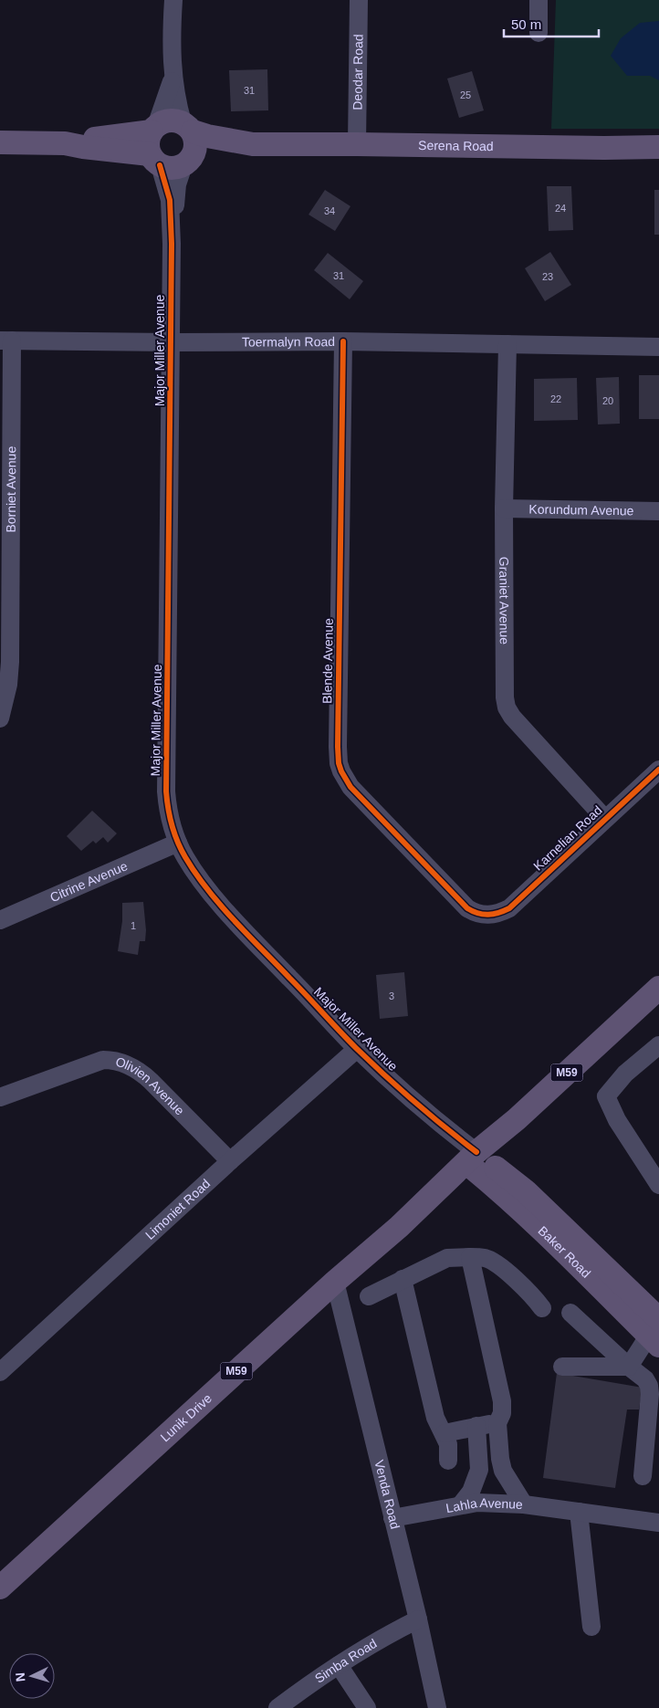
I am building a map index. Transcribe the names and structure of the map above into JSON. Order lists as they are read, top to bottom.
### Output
{
  "streets": {
    "main road": [
      "Serena Road",
      "M59",
      "Baker Road",
      "Lunik Drive"
    ],
    "street": [
      "Deodar Road",
      "Toermalyn Road",
      "Major Miller Avenue",
      "Borniet Avenue",
      "Korundum Avenue",
      "Graniet Avenue",
      "Blende Avenue",
      "Karnelian Road",
      "Citrine Avenue",
      "Olivien Avenue",
      "Limoniet Road",
      "Venda Road",
      "Lahla Avenue",
      "Simba Road"
    ]
  },
  "crossings": [
    ["Deodar Road", "Serena Road"],
    ["Serena Road", "Major Miller Avenue"],
    ["Toermalyn Road", "Major Miller Avenue"],
    ["Toermalyn Road", "Borniet Avenue"],
    ["Toermalyn Road", "Graniet Avenue"],
    ["Toermalyn Road", "Blende Avenue"],
    ["Major Miller Avenue", "Citrine Avenue"],
    ["Major Miller Avenue", "M59"],
    ["Major Miller Avenue", "Limoniet Road"],
    ["Major Miller Avenue", "Baker Road"],
    ["Major Miller Avenue", "Lunik Drive"],
    ["Korundum Avenue", "Graniet Avenue"],
    ["Graniet Avenue", "Karnelian Road"],
    ["Blende Avenue", "Karnelian Road"],
    ["M59", "Baker Road"],
    ["M59", "Lunik Drive"],
    ["Olivien Avenue", "Limoniet Road"],
    ["Baker Road", "Lunik Drive"],
    ["Lunik Drive", "Venda Road"],
    ["Venda Road", "Lahla Avenue"],
    ["Venda Road", "Simba Road"]
  ],
  "house_numbers": [
    "31",
    "25",
    "24",
    "34",
    "31",
    "23",
    "22",
    "20",
    "1",
    "3"
  ],
  "scale_bar": "50 m",
  "north": "left"
}
